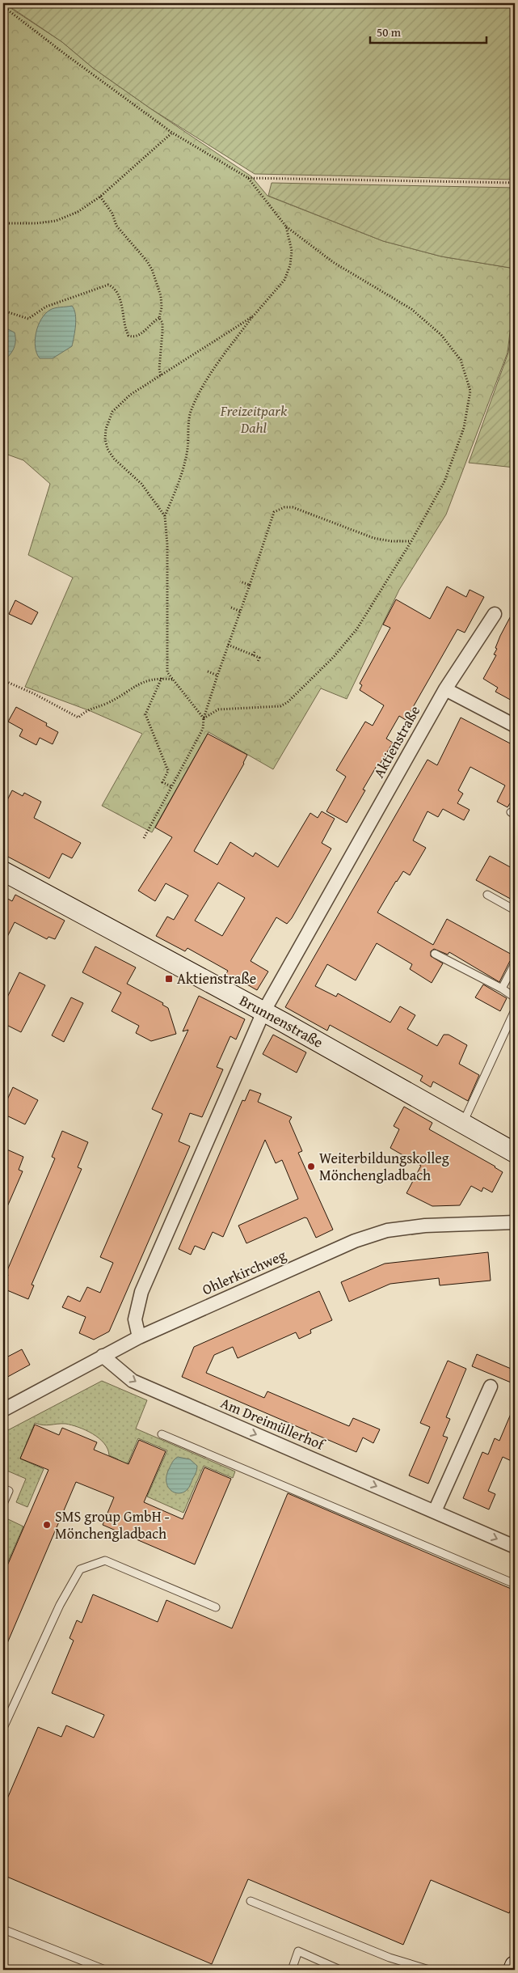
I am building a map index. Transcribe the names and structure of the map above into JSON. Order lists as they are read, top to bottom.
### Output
{
  "streets": {
    "street": [
      "Aktienstraße",
      "Brunnenstraße",
      "Ohlerkirchweg",
      "Am Dreimüllerhof"
    ]
  },
  "crossings": [
    ["Aktienstraße", "Brunnenstraße"],
    ["Aktienstraße", "Ohlerkirchweg"],
    ["Ohlerkirchweg", "Am Dreimüllerhof"]
  ],
  "one_way": ["Am Dreimüllerhof"],
  "parks": ["Freizeitpark Dahl"],
  "places": {
    "transit": ["Aktienstraße"],
    "other": ["Weiterbildungskolleg Mönchengladbach", "SMS group GmbH - Mönchengladbach"]
  },
  "scale_bar": "50 m"
}
